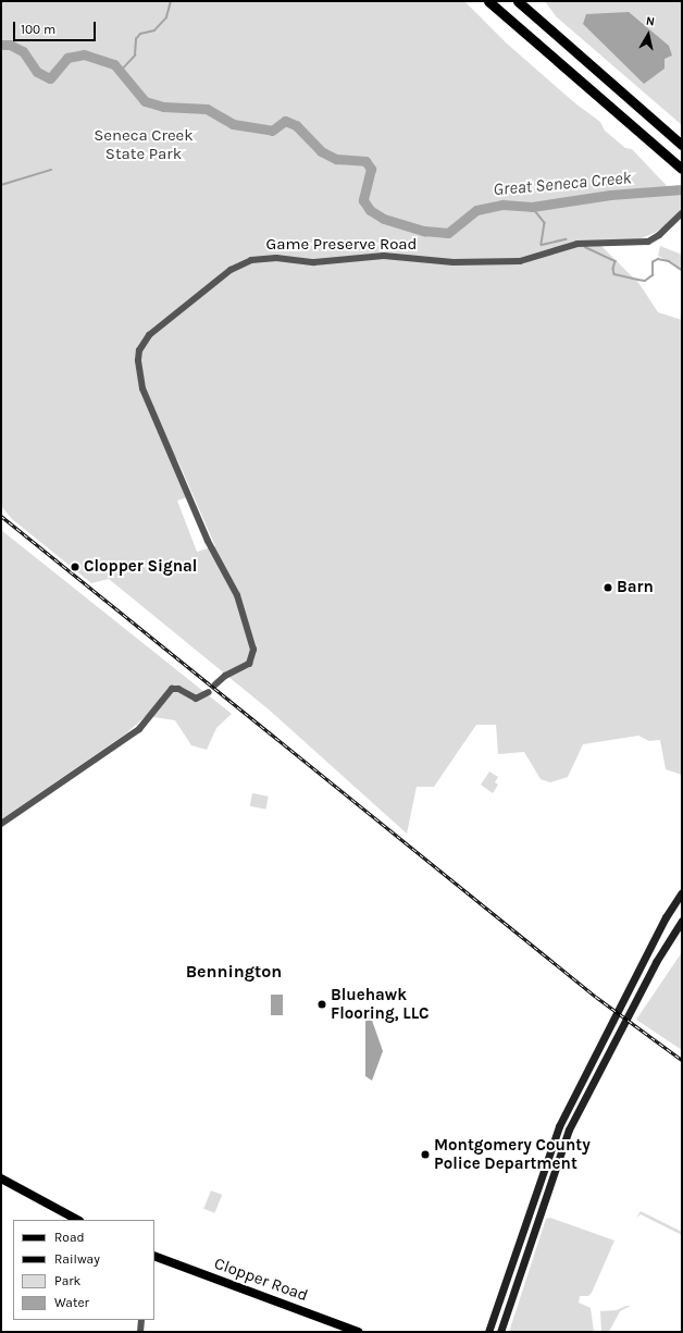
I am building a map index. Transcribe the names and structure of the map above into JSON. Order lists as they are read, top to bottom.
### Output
{
  "streets": {
    "main road": ["Clopper Road"],
    "street": ["Game Preserve Road"]
  },
  "districts": ["Bennington"],
  "water": ["Great Seneca Creek"],
  "parks": ["Seneca Creek State Park"],
  "places": [
    "Clopper Signal",
    "Barn",
    "Bluehawk Flooring, LLC",
    "Montgomery County Police Department"
  ],
  "legend": [
    "Road",
    "Railway",
    "Park",
    "Water"
  ],
  "scale_bar": "100 m",
  "north": "top"
}
